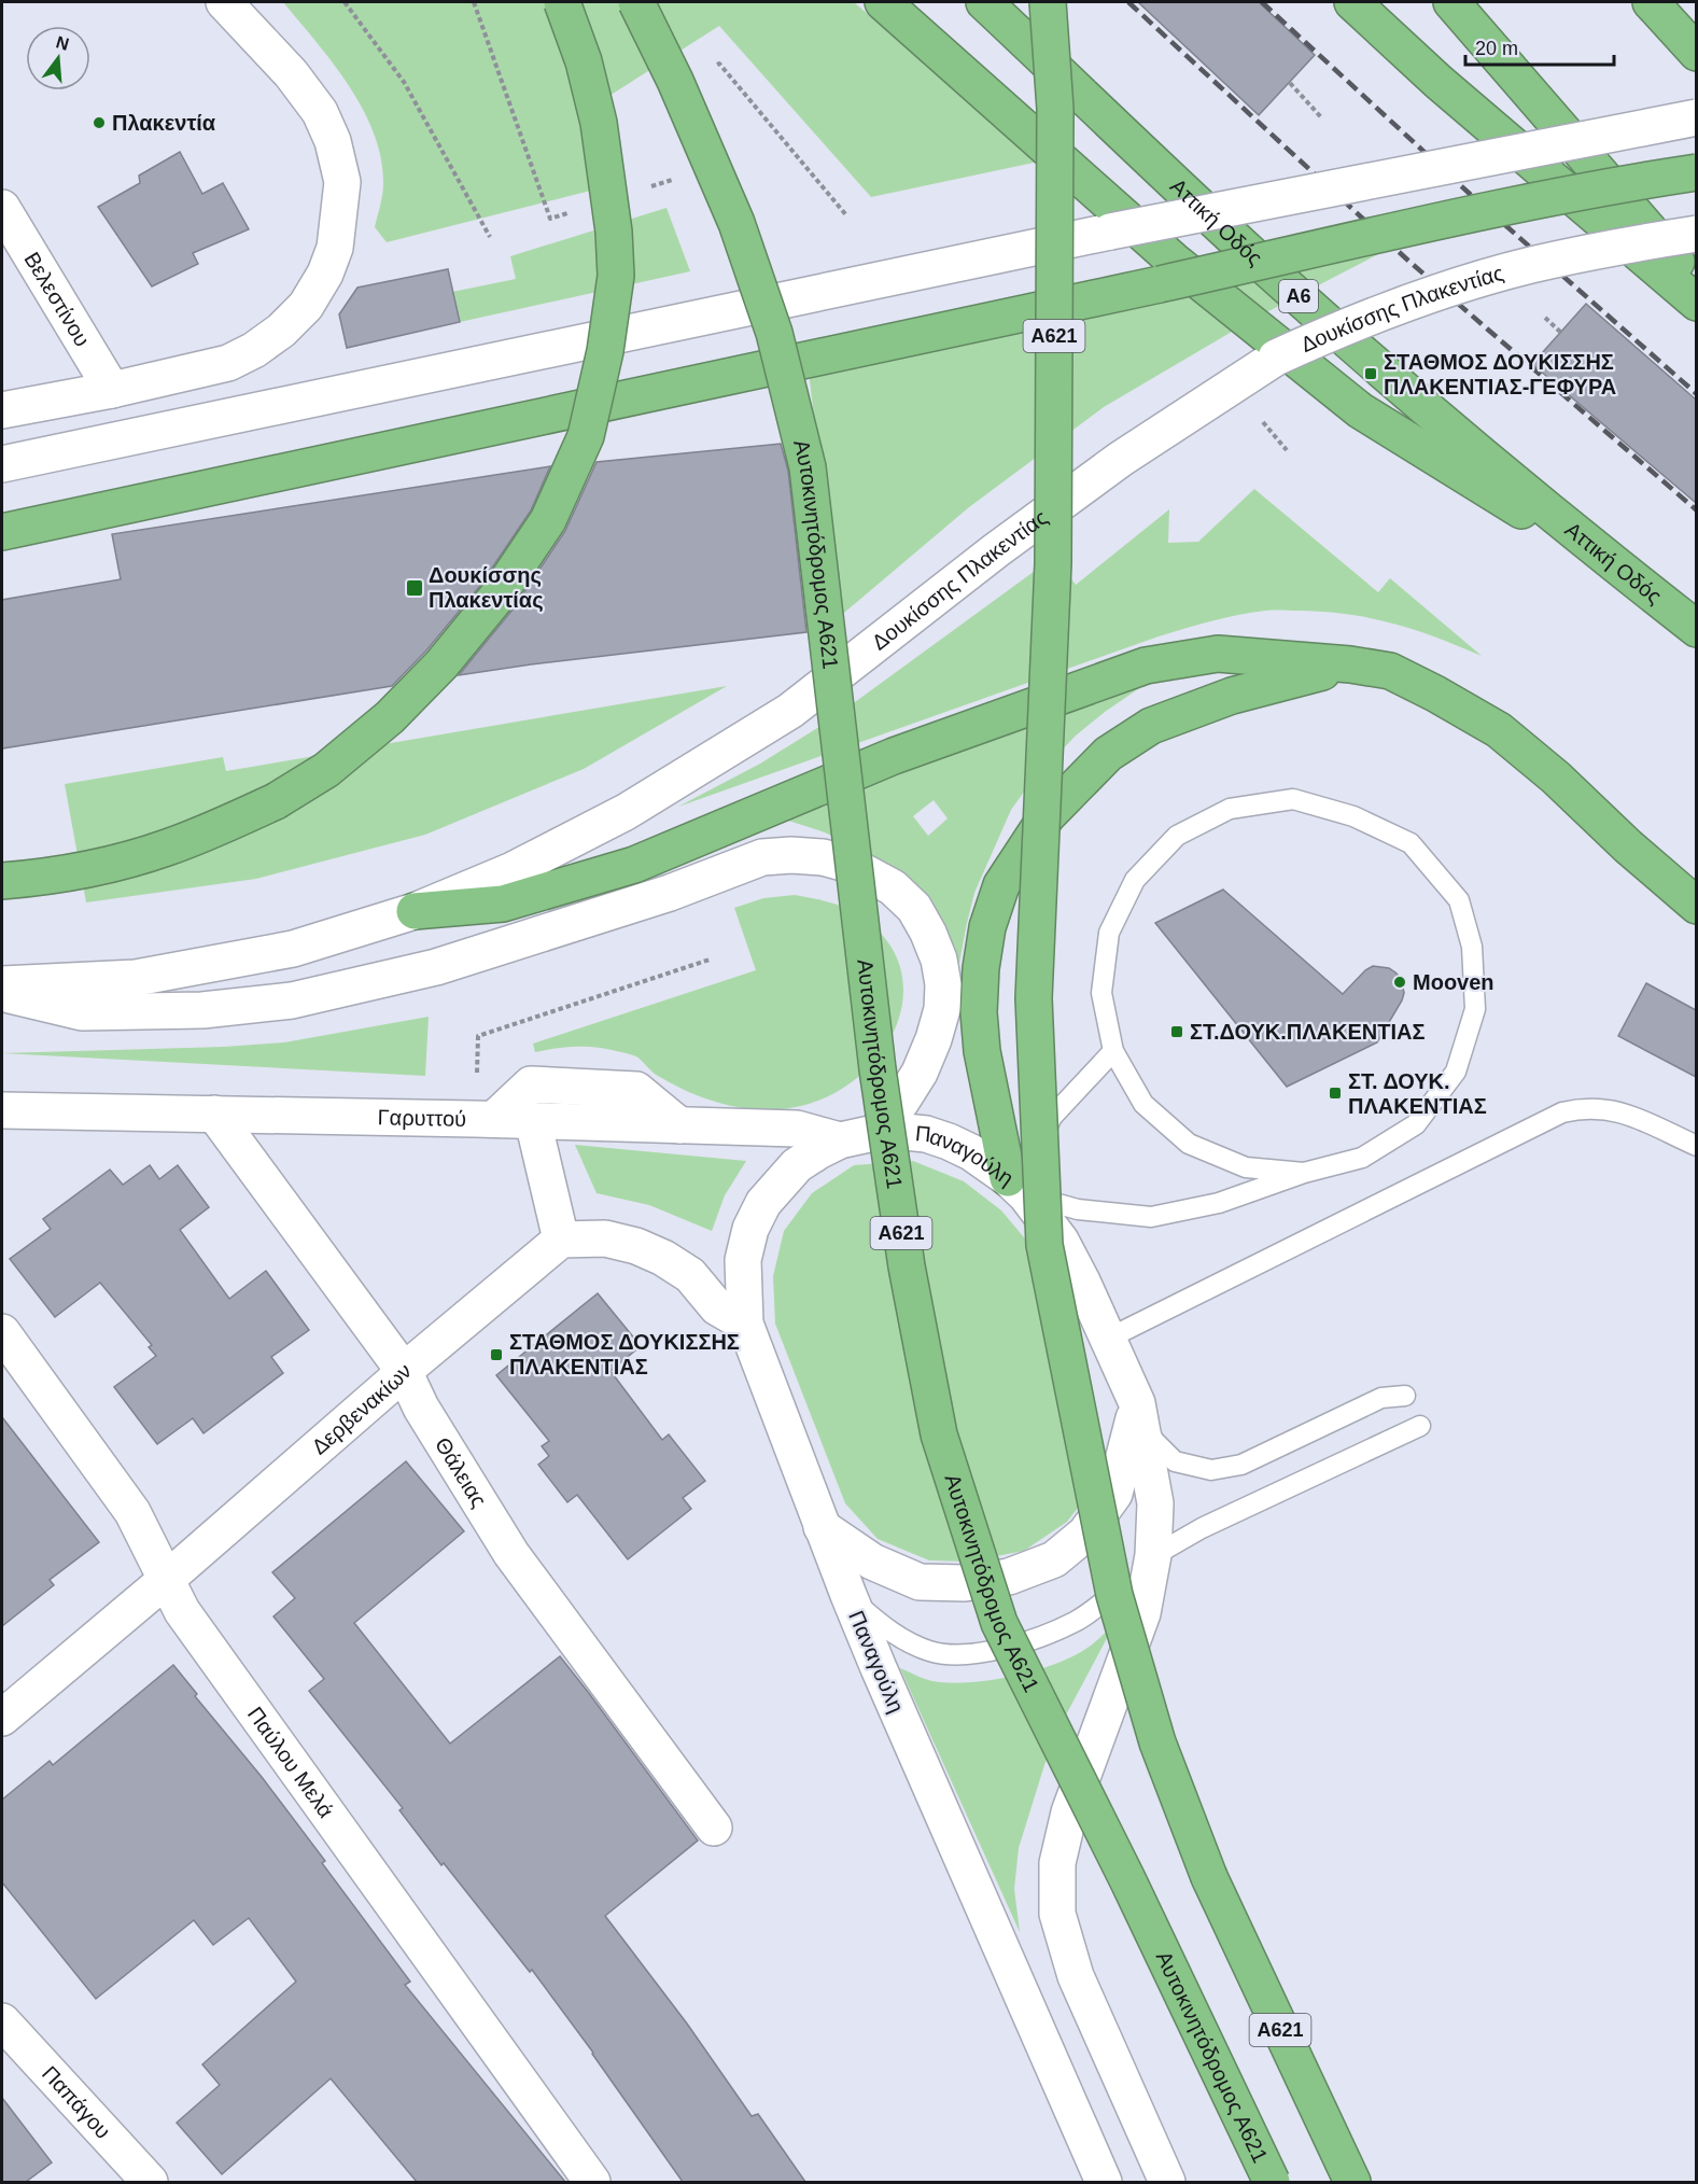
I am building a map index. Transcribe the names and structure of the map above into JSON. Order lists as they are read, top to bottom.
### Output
{
  "streets": {
    "highway": [
      "Αττική Οδός",
      "Α6",
      "Α621",
      "Αυτοκινητόδρομος Α621"
    ],
    "main road": [
      "Βελεστίνου",
      "Δουκίσσης Πλακεντίας",
      "Γαρυττού",
      "Παναγούλη",
      "Δερβενακίων",
      "Θάλειας",
      "Παύλου Μελά",
      "Παπάγου"
    ]
  },
  "crossings": [
    ["Γαρυττού", "Παναγούλη"],
    ["Γαρυττού", "Θάλειας"],
    ["Δερβενακίων", "Θάλειας"],
    ["Δερβενακίων", "Παύλου Μελά"]
  ],
  "places": {
    "other": ["Πλακεντία", "Mooven"],
    "transit": [
      "ΣΤΑΘΜΟΣ ΔΟΥΚΙΣΣΗΣ ΠΛΑΚΕΝΤΙΑΣ-ΓΕΦΥΡΑ",
      "Δουκίσσης Πλακεντίας",
      "ΣΤ.ΔΟΥΚ.ΠΛΑΚΕΝΤΙΑΣ",
      "ΣΤ. ΔΟΥΚ. ΠΛΑΚΕΝΤΙΑΣ",
      "ΣΤΑΘΜΟΣ ΔΟΥΚΙΣΣΗΣ ΠΛΑΚΕΝΤΙΑΣ"
    ]
  },
  "scale_bar": "20 m",
  "north": "top"
}
